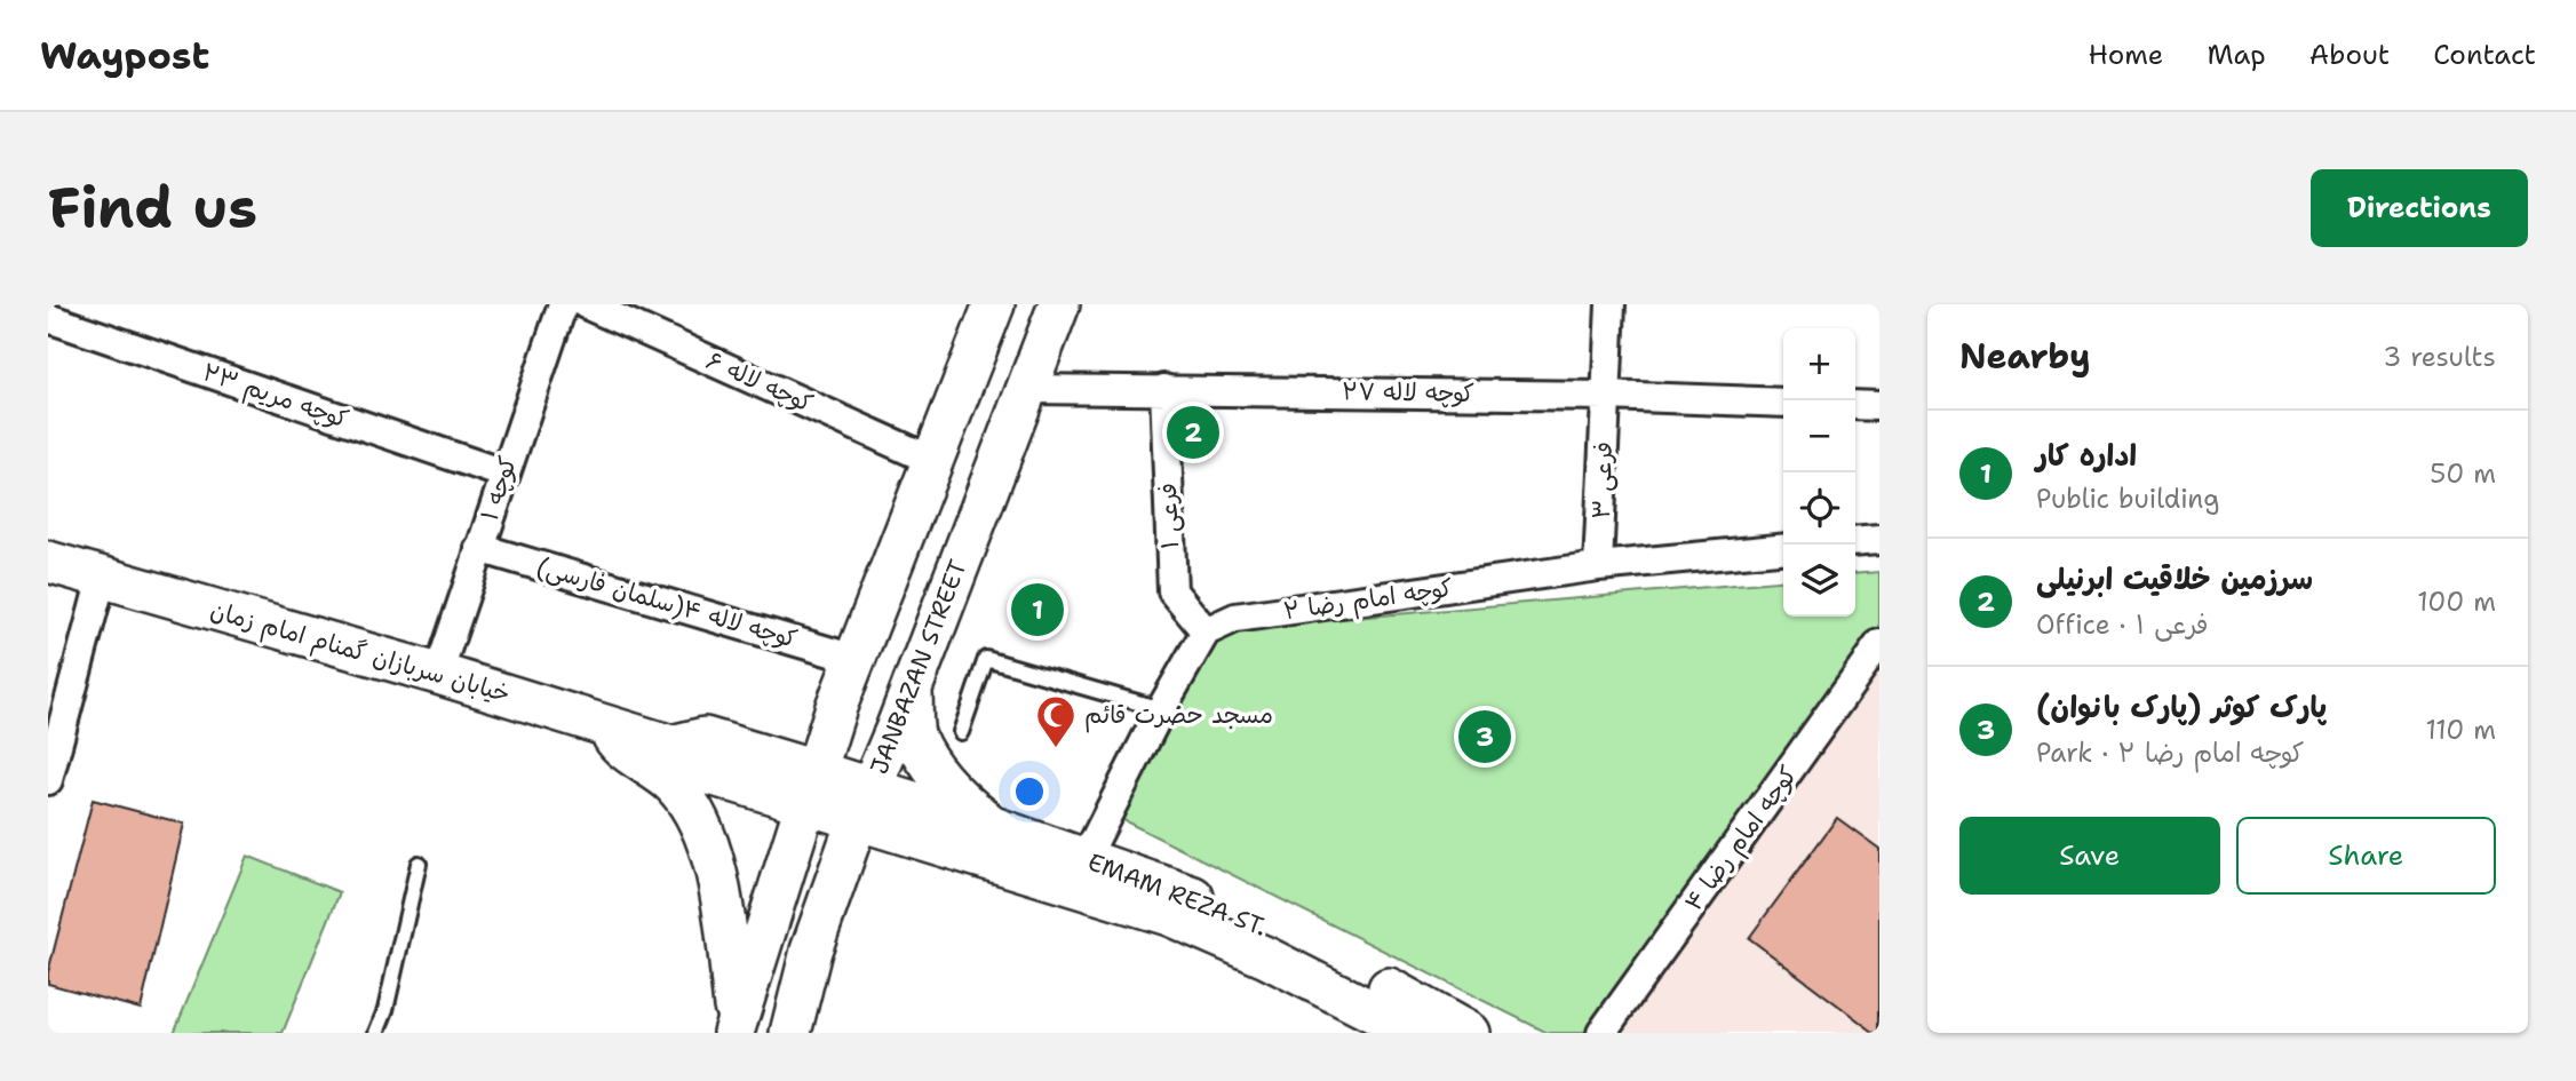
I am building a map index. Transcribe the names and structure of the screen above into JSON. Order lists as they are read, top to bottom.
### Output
{
  "streets": {
    "street": [
      "کوچه لاله ۶",
      "کوچه لاله ۲۷",
      "کوچه مریم ۲۳",
      "فرعی ۳",
      "کوچه ۱",
      "فرعی ۱",
      "کوچه امام رضا ۲",
      "کوچه لاله ۴(سلمان فارسی)",
      "خیابان سربازان گمنام امام زمان",
      "JANBAZAN STREET",
      "کوچه امام رضا ۴",
      "EMAM REZA ST."
    ]
  },
  "crossings": [
    ["کوچه لاله ۲۷", "فرعی ۳"],
    ["کوچه لاله ۲۷", "فرعی ۱"],
    ["کوچه لاله ۲۷", "JANBAZAN STREET"],
    ["کوچه مریم ۲۳", "کوچه ۱"],
    ["فرعی ۳", "کوچه امام رضا ۲"],
    ["کوچه ۱", "کوچه لاله ۴(سلمان فارسی)"],
    ["کوچه ۱", "خیابان سربازان گمنام امام زمان"],
    ["فرعی ۱", "کوچه امام رضا ۲"],
    ["خیابان سربازان گمنام امام زمان", "JANBAZAN STREET"],
    ["خیابان سربازان گمنام امام زمان", "EMAM REZA ST."],
    ["JANBAZAN STREET", "EMAM REZA ST."]
  ],
  "places": {
    "mosque": ["مسجد حضرت قائم"]
  },
  "page": {
    "header": "Waypost",
    "nav": [
      "Home",
      "Map",
      "About",
      "Contact"
    ],
    "buttons": [
      "Directions",
      ["Save", "Share"]
    ],
    "title": "Find us",
    "heading": ["Nearby", "3 results"],
    "map_buttons": ["+", "−"],
    "pins": ["2", "1", "3"],
    "list": [
      {
        "mark": "1",
        "name": "اداره کار",
        "note": "Public building",
        "value": "50 m"
      },
      {
        "mark": "2",
        "name": "سرزمین خلاقیت ابرنیلی",
        "note": "Office · فرعی ۱",
        "value": "100 m"
      },
      {
        "mark": "3",
        "name": "پارک کوثر (پارک بانوان)",
        "note": "Park · کوچه امام رضا ۲",
        "value": "110 m"
      }
    ]
  }
}
